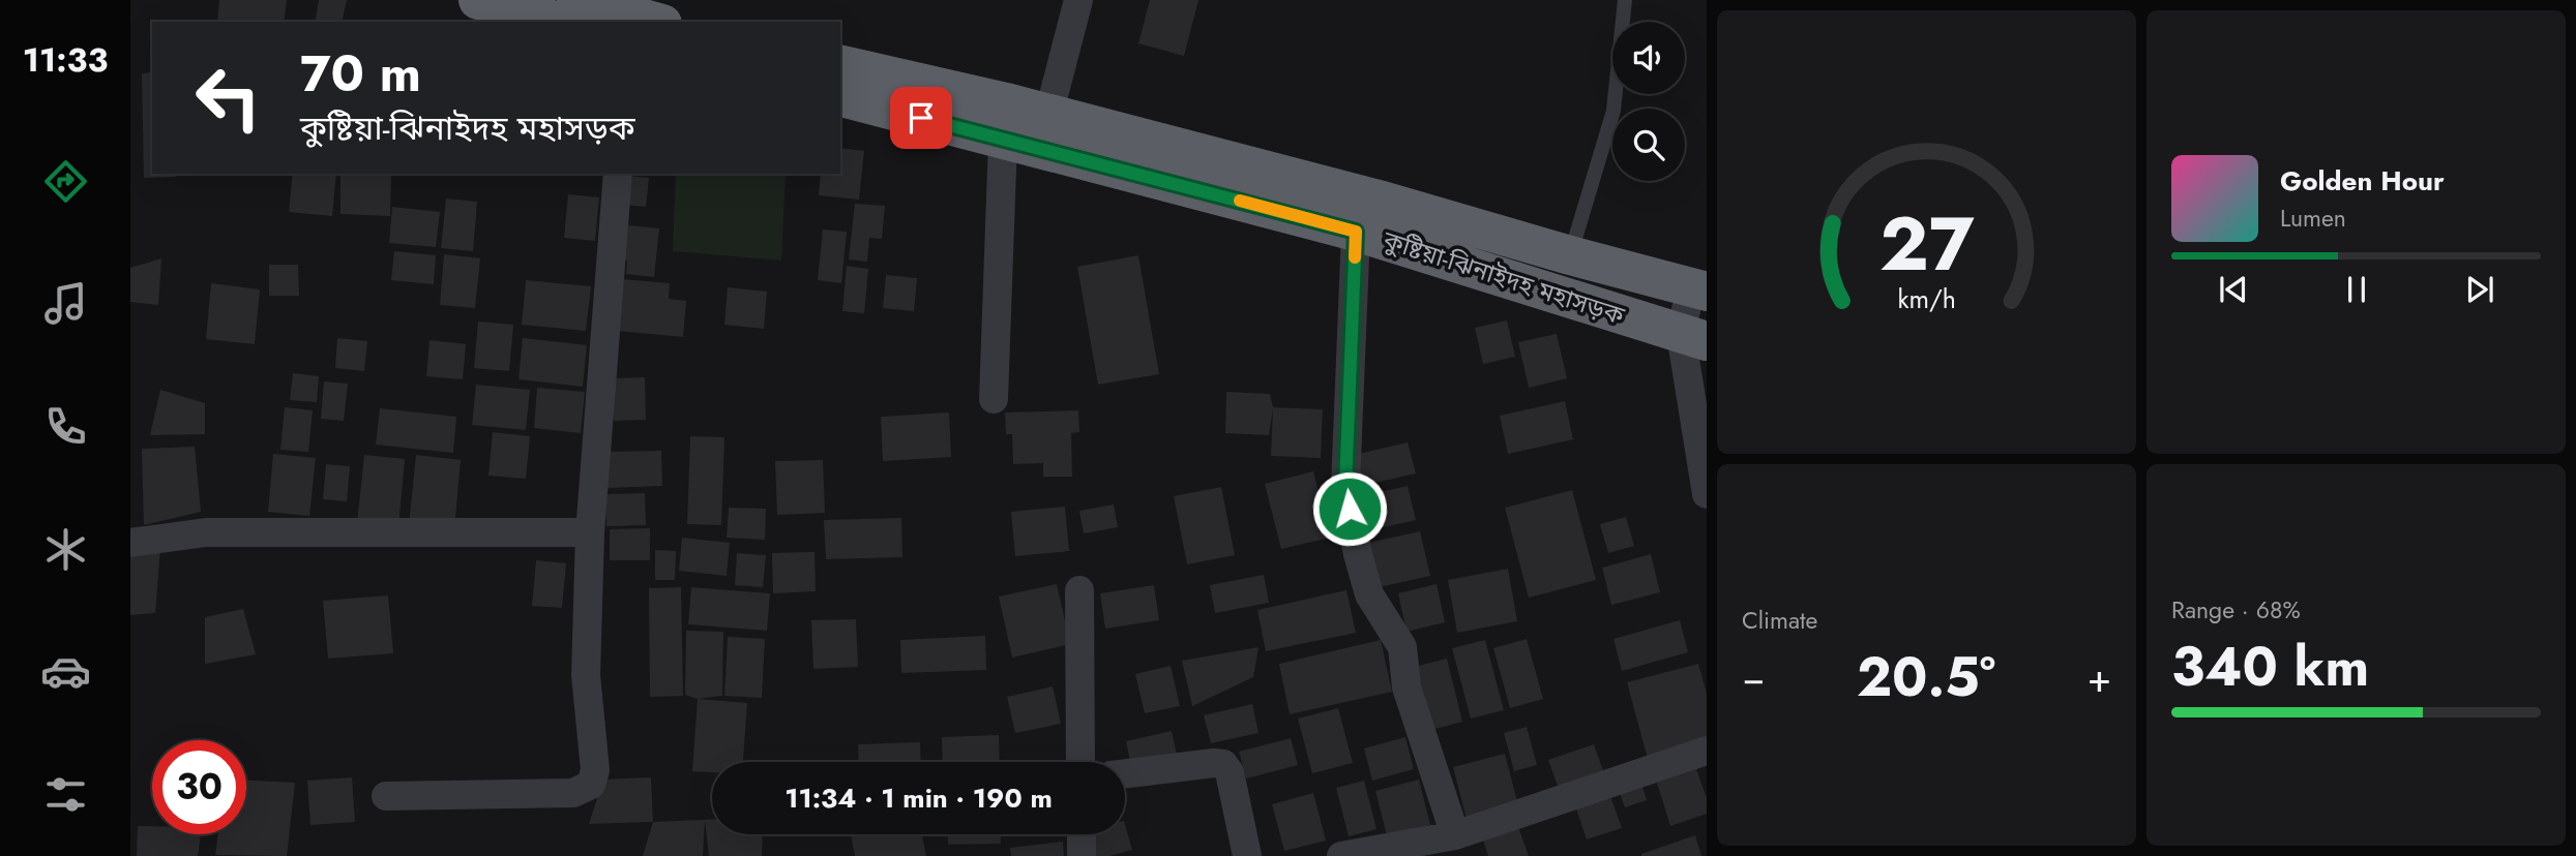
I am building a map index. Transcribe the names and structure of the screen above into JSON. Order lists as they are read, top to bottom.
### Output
{
  "streets": {
    "highway": ["কুষ্টিয়া-ঝিনাইদহ মহাসড়ক"]
  },
  "page": {
    "tabs": "11:33",
    "turn": ["70 m", "কুষ্টিয়া-ঝিনাইদহ মহাসড়ক"],
    "song": ["Golden Hour", "Lumen"],
    "tile": [
      "Climate",
      ["Range · 68%", "340 km"]
    ],
    "heat": ["−", "20.5°", "+"],
    "limit": "30",
    "trip": "11:34 · 1 min · 190 m",
    "gauge": ["27", "km/h"]
  }
}
